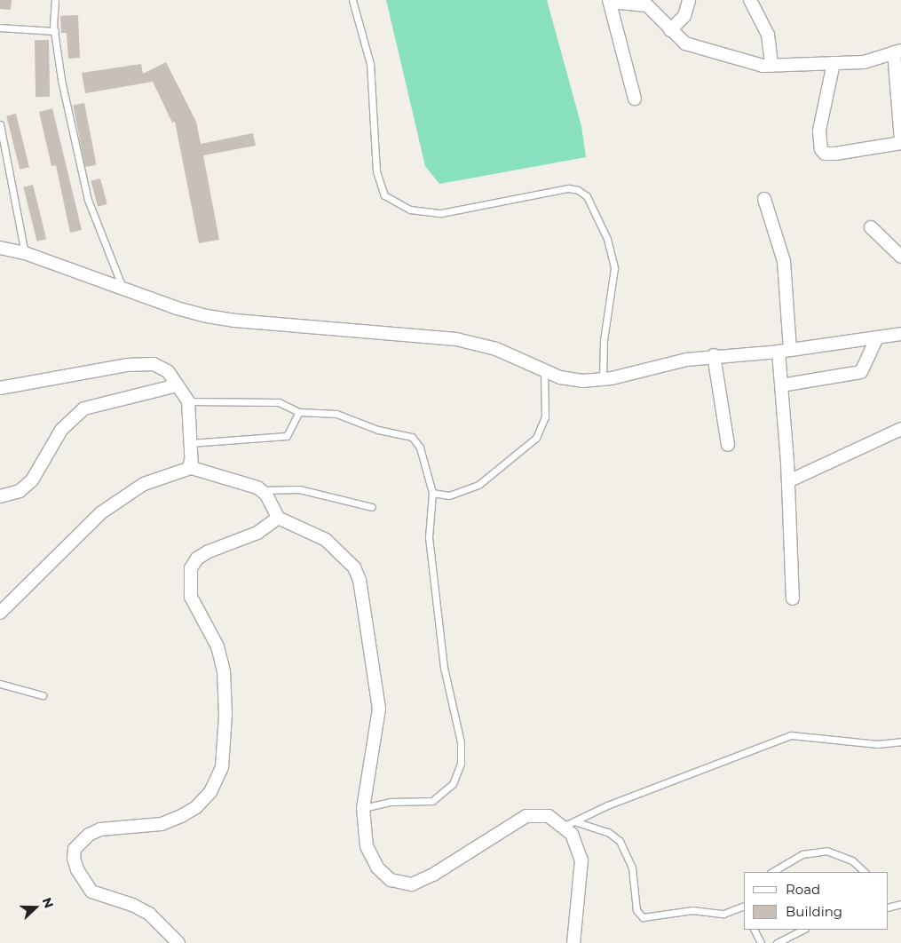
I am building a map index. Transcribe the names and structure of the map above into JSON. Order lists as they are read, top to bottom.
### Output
{
  "legend": ["Road", "Building"],
  "north": "right"
}
